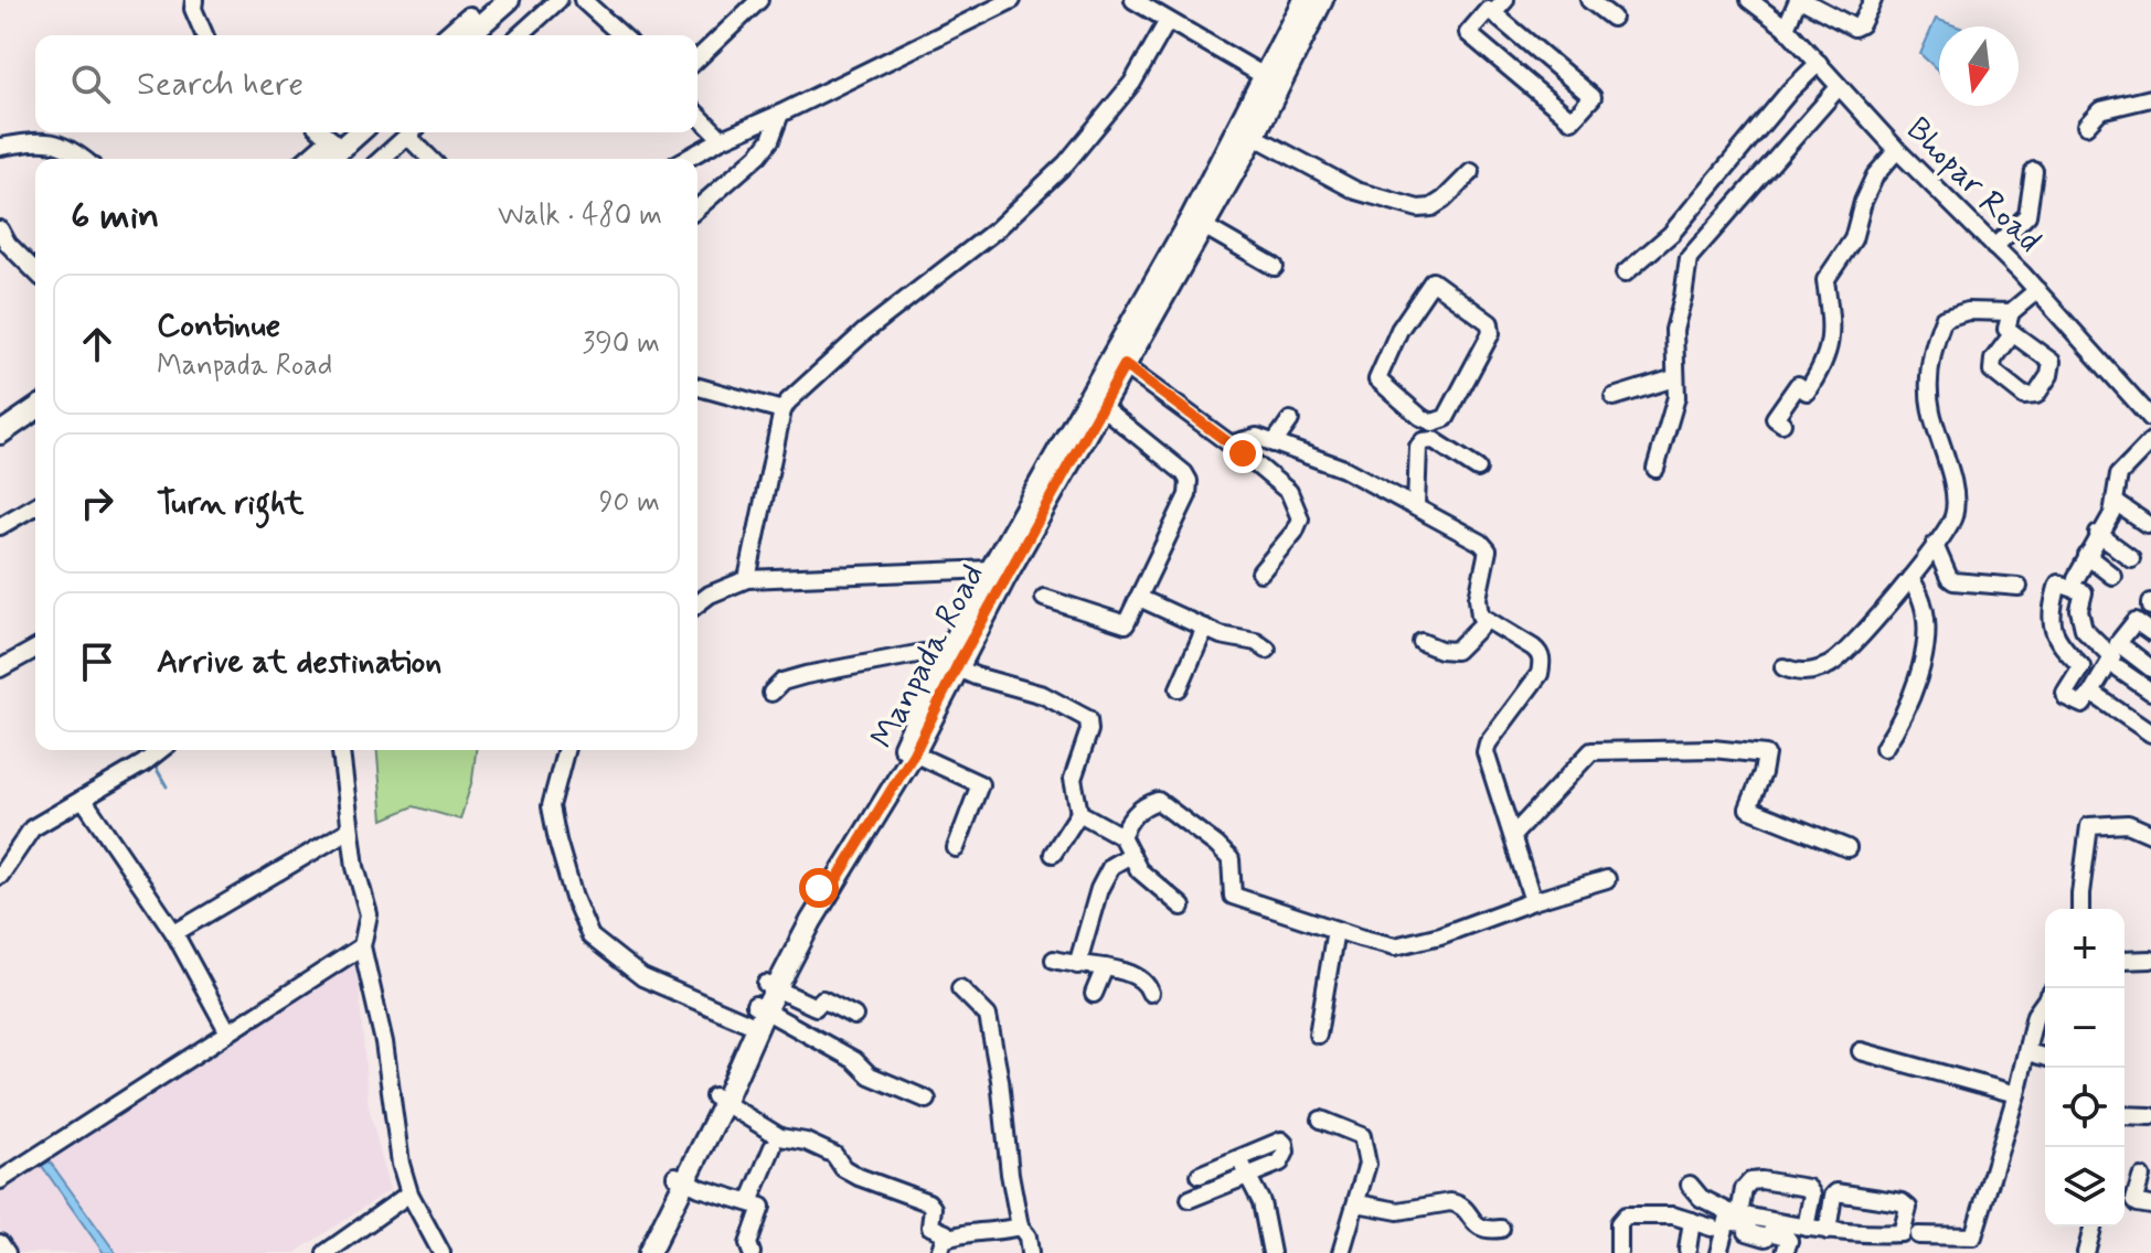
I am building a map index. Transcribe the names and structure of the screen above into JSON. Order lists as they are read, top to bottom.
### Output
{
  "streets": {
    "main road": ["Manpada Road"],
    "street": ["Bhopar Road"]
  },
  "north": "bottom",
  "page": {
    "search": "Search here",
    "heading": ["6 min", "Walk · 480 m"],
    "list": [
      ["Continue", "Manpada Road", "390 m"],
      ["Turn right", "90 m"],
      "Arrive at destination"
    ],
    "map_buttons": ["+", "−"]
  }
}
